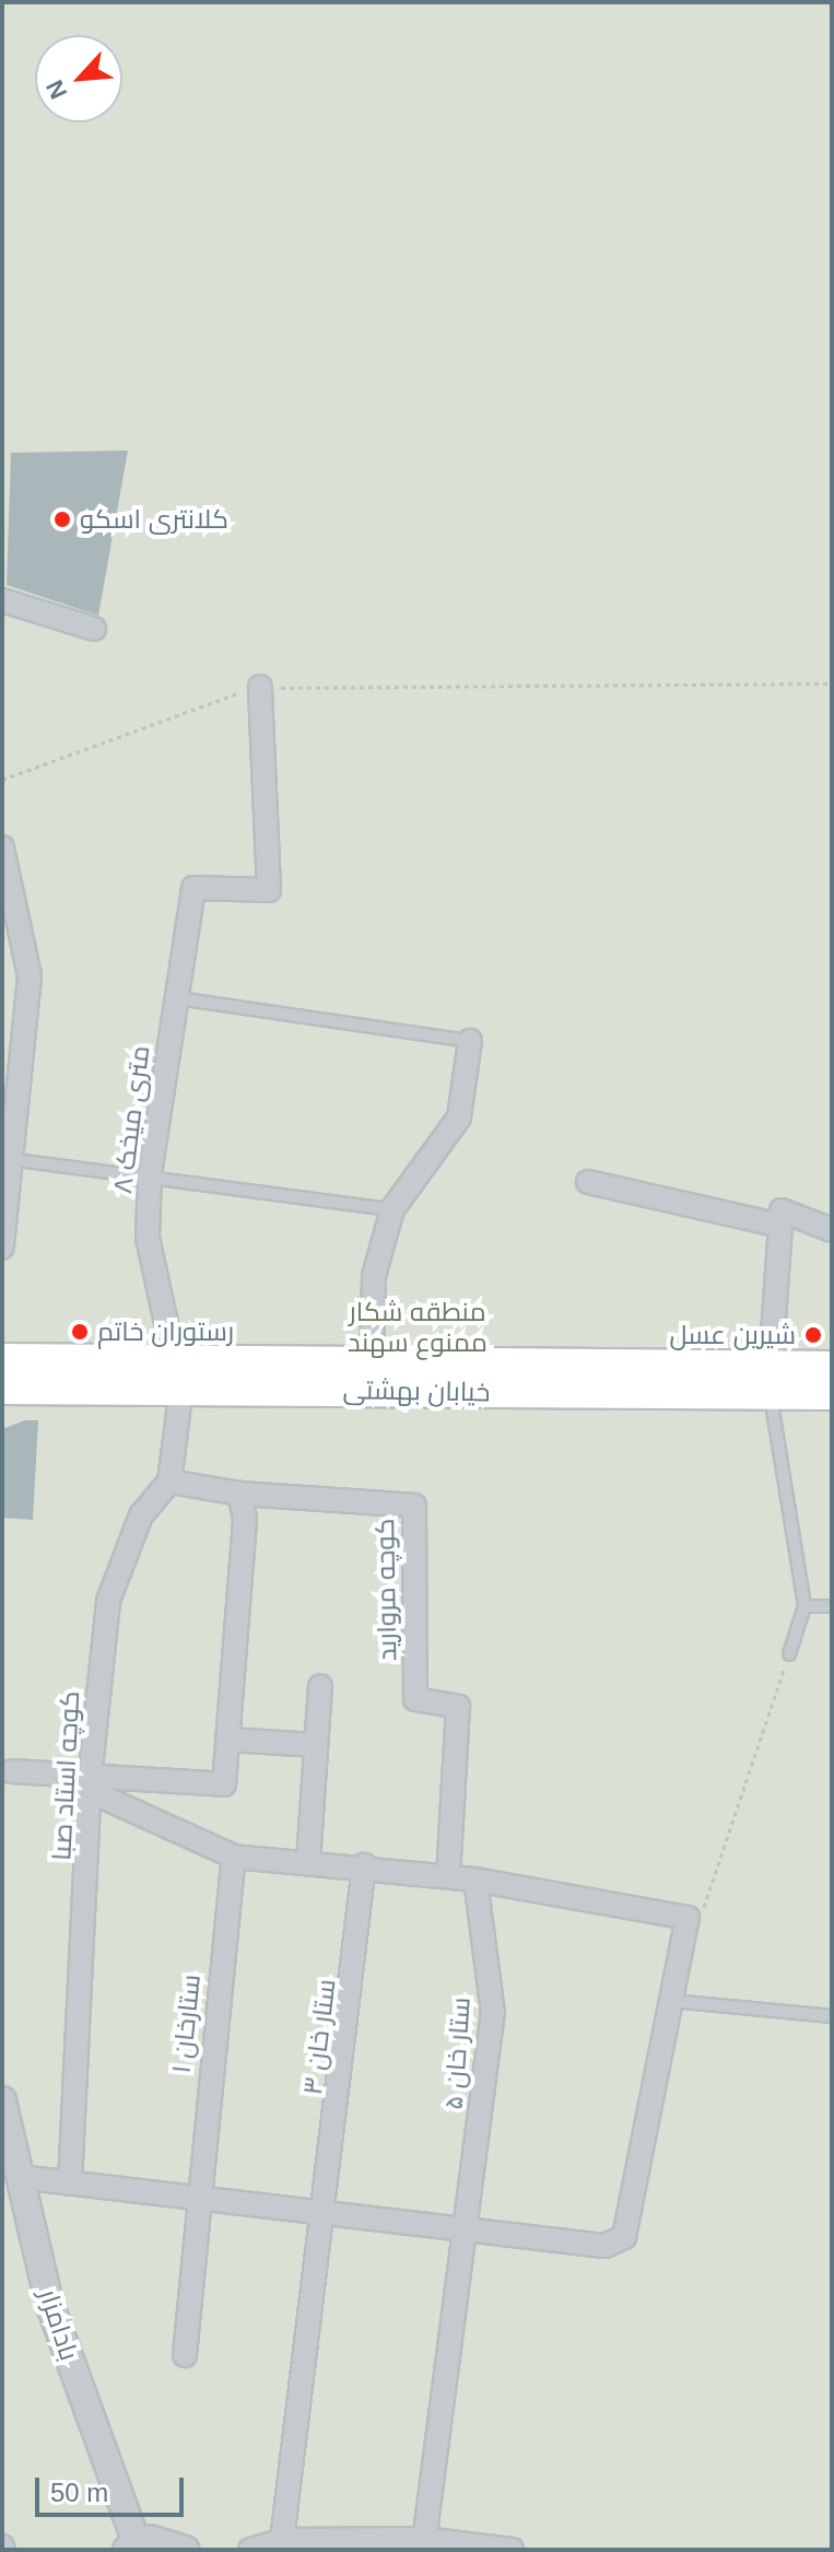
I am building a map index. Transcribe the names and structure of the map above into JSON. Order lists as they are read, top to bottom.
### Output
{
  "streets": {
    "main road": ["خیابان بهشتی"],
    "street": [
      "۸ متری میخک",
      "کوچه مروارید",
      "کوچه استاد صبا",
      "ستارخان ۱",
      "ستار خان ۳",
      "ستار خان ۵",
      "بادامزار"
    ]
  },
  "crossings": [
    ["۸ متری میخک", "خیابان بهشتی"]
  ],
  "parks": ["منطقه شکار ممنوع سهند"],
  "places": ["کلانتری اسکو", "رستوران خاتم", "شیرین عسل"],
  "scale_bar": "50 m",
  "north": "bottom left"
}
